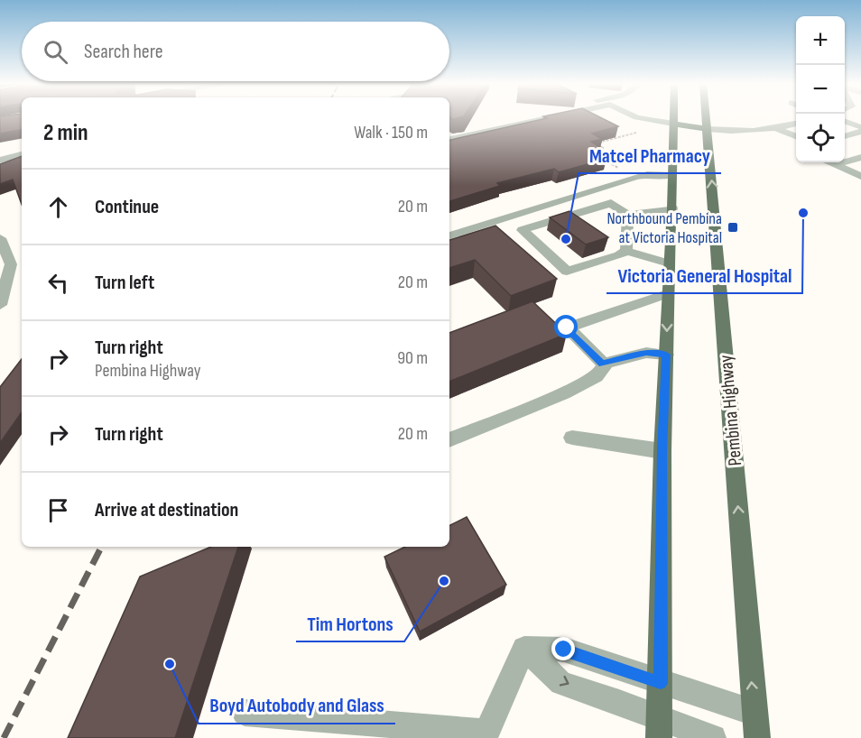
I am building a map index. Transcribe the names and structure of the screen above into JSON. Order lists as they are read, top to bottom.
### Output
{
  "streets": {
    "main road": ["Pembina Highway"]
  },
  "places": {
    "other": [
      "Victoria General Hospital",
      "Matcel Pharmacy",
      "Tim Hortons",
      "Boyd Autobody and Glass"
    ],
    "transit": ["Northbound Pembina at Victoria Hospital"]
  },
  "page": {
    "map_buttons": ["+", "−"],
    "search": "Search here",
    "heading": ["2 min", "Walk · 150 m"],
    "list": [
      ["Continue", "20 m"],
      ["Turn left", "20 m"],
      ["Turn right", "Pembina Highway", "90 m"],
      ["Turn right", "20 m"],
      "Arrive at destination"
    ]
  }
}
